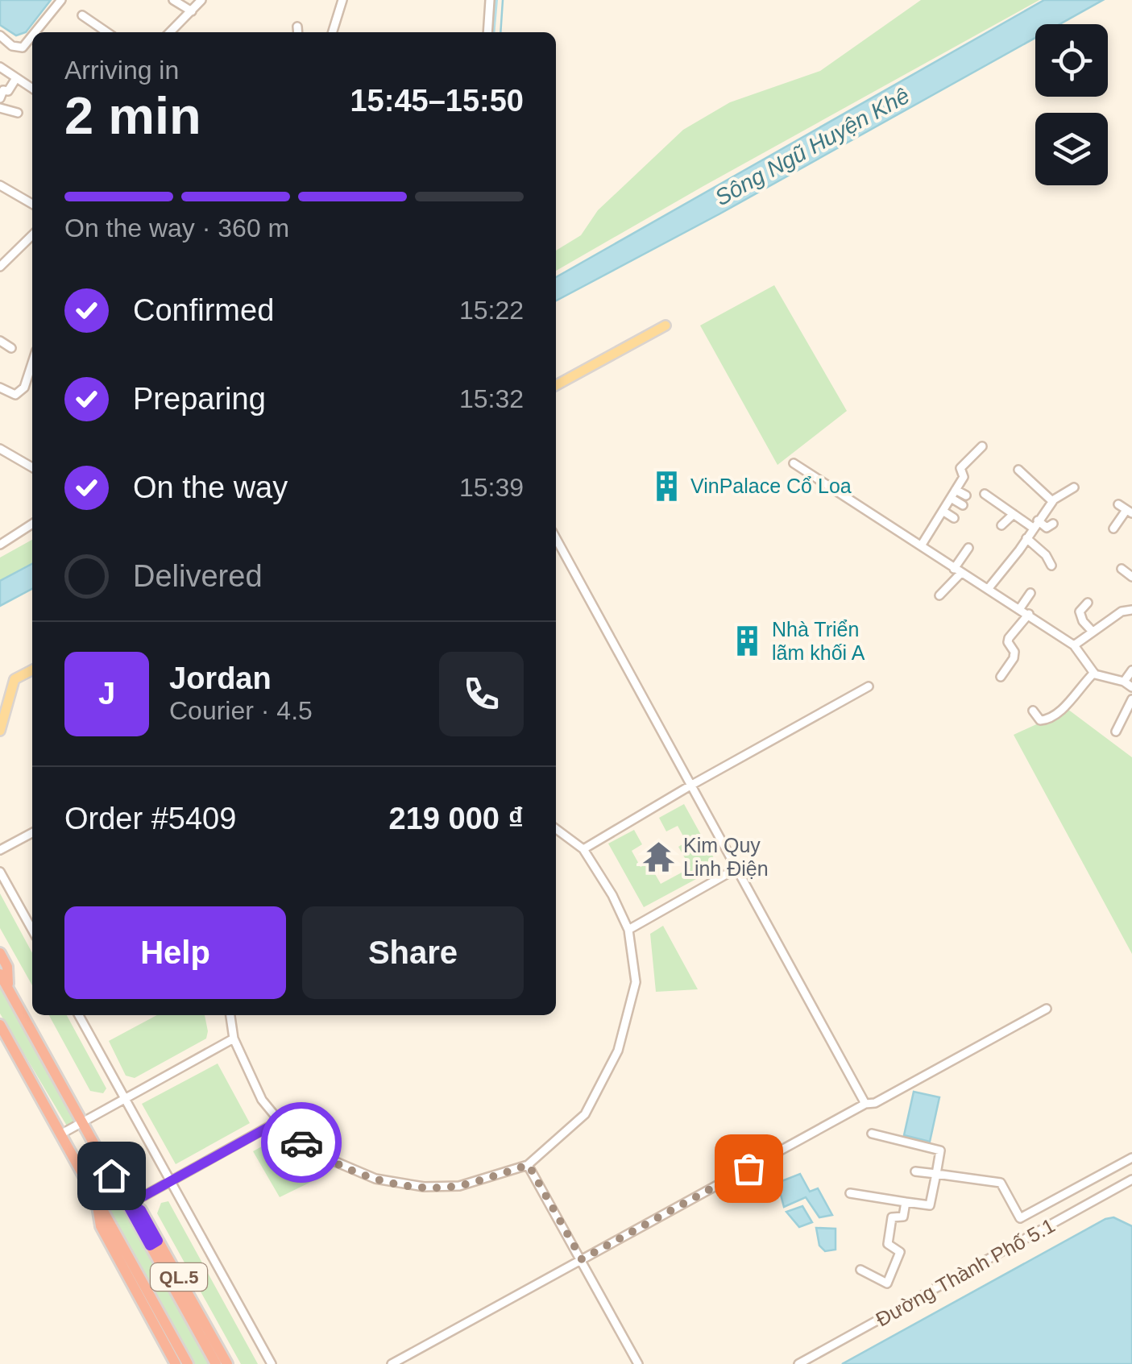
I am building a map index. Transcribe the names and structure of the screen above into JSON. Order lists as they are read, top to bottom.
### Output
{
  "streets": {
    "highway": ["QL.5"],
    "street": ["Đường Thành Phố 5.1"]
  },
  "water": ["Sông Ngũ Huyện Khê"],
  "places": {
    "building": ["VinPalace Cổ Loa", "Nhà Triển lãm khối A"],
    "temple": ["Kim Quy Linh Điện"]
  },
  "page": {
    "heading": ["2 min", "Arriving in", "15:45–15:50"],
    "panel": [
      "Jordan",
      "Courier · 4.5",
      "Order #5409",
      "219 000 ₫"
    ],
    "bar": "On the way · 360 m",
    "list": [
      ["Confirmed", "15:22"],
      ["Preparing", "15:32"],
      ["On the way", "15:39"],
      "Delivered"
    ],
    "round": "J",
    "buttons": ["Help", "Share"]
  }
}
